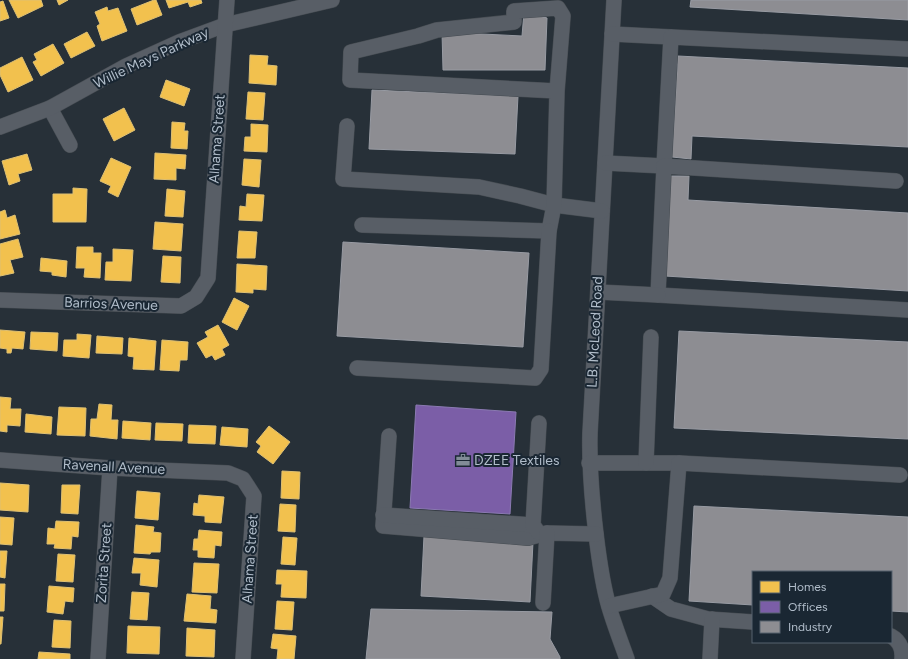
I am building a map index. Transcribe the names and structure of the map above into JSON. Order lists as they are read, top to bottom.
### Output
{
  "streets": {
    "street": [
      "Willie Mays Parkway",
      "Alhama Street",
      "Barrios Avenue",
      "L.B. McLeod Road",
      "Ravenall Avenue",
      "Zorita Street"
    ]
  },
  "crossings": [
    ["Willie Mays Parkway", "Alhama Street"],
    ["Alhama Street", "Barrios Avenue"],
    ["Alhama Street", "Ravenall Avenue"],
    ["Ravenall Avenue", "Zorita Street"]
  ],
  "places": {
    "office": ["DZEE Textiles"]
  },
  "legend": ["Homes", "Offices", "Industry"]
}
